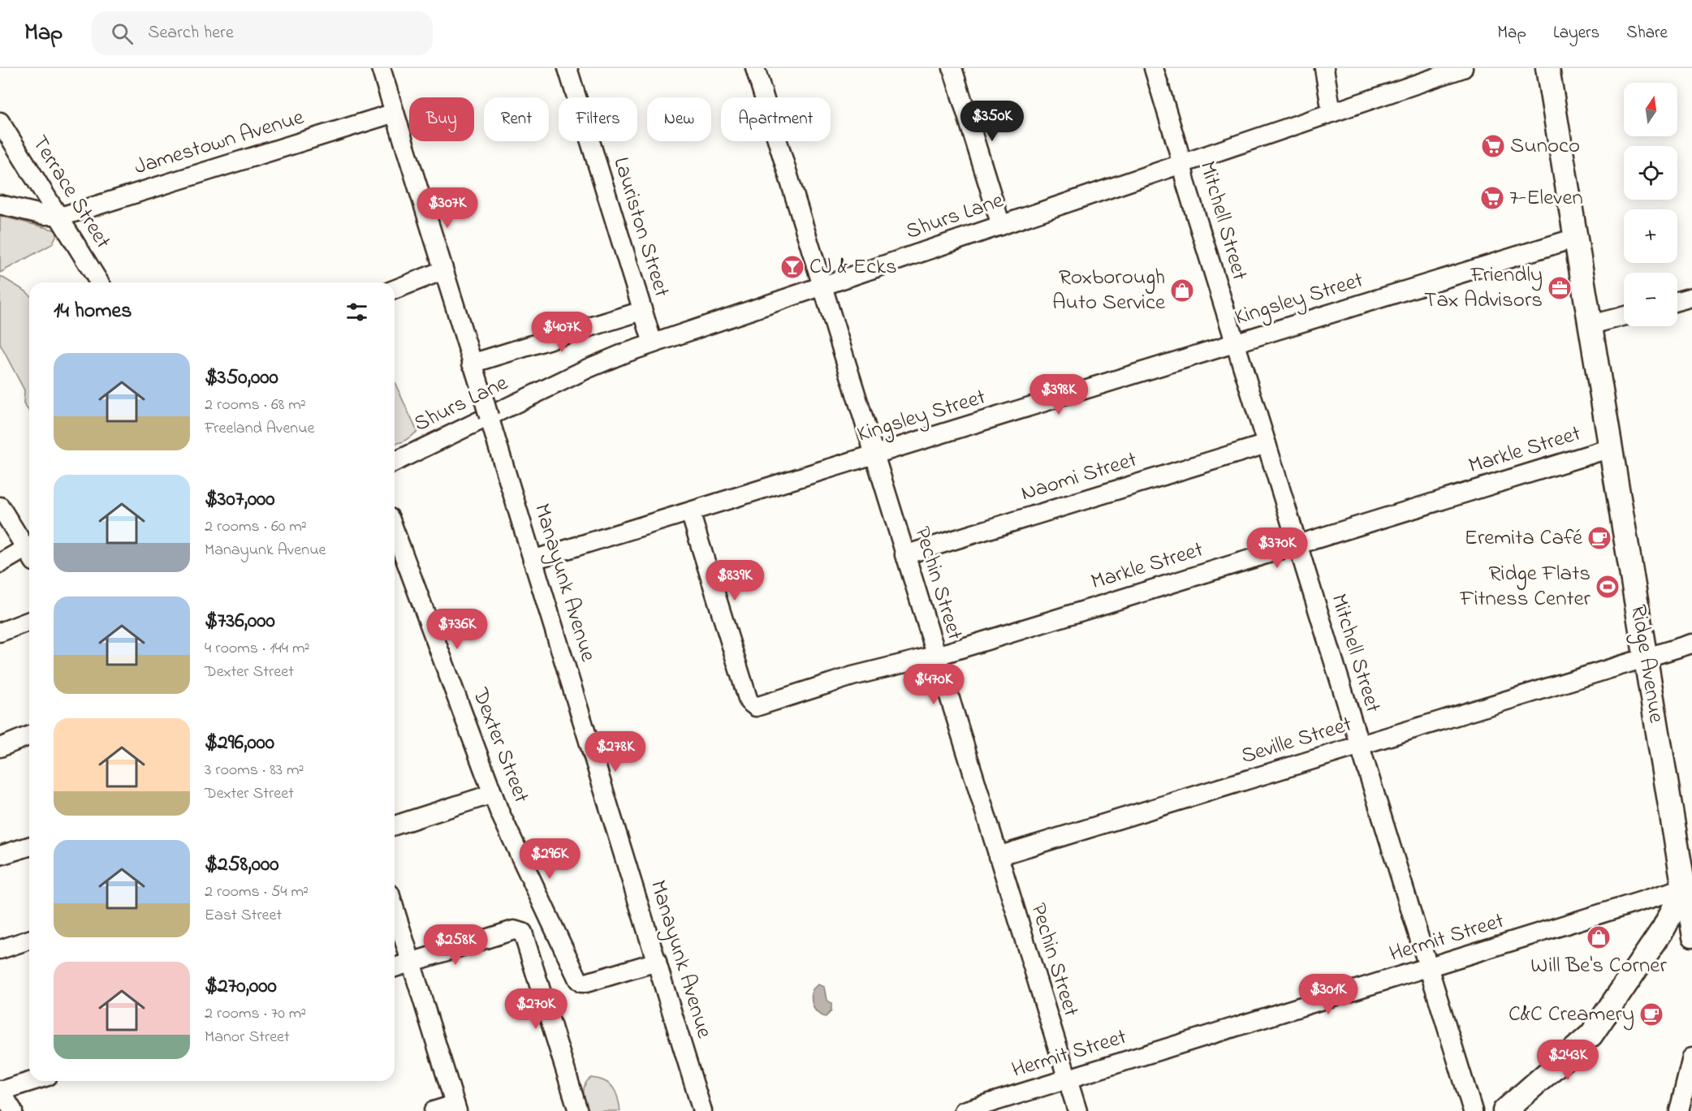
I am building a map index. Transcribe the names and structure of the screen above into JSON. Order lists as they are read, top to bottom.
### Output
{
  "streets": {
    "main road": ["Ridge Avenue"],
    "street": [
      "Jamestown Avenue",
      "Terrace Street",
      "Shurs Lane",
      "Mitchell Street",
      "Lauriston Street",
      "Kingsley Street",
      "Markle Street",
      "Naomi Street",
      "Manayunk Avenue",
      "Pechin Street",
      "Seville Street",
      "Dexter Street",
      "Hermit Street"
    ]
  },
  "crossings": [
    ["Jamestown Avenue", "Terrace Street"],
    ["Jamestown Avenue", "Manayunk Avenue"],
    ["Shurs Lane", "Mitchell Street"],
    ["Shurs Lane", "Lauriston Street"],
    ["Shurs Lane", "Pechin Street"],
    ["Mitchell Street", "Kingsley Street"],
    ["Mitchell Street", "Markle Street"],
    ["Mitchell Street", "Naomi Street"],
    ["Mitchell Street", "Seville Street"],
    ["Mitchell Street", "Hermit Street"],
    ["Kingsley Street", "Markle Street"],
    ["Kingsley Street", "Manayunk Avenue"],
    ["Kingsley Street", "Pechin Street"],
    ["Kingsley Street", "Ridge Avenue"],
    ["Markle Street", "Pechin Street"],
    ["Markle Street", "Ridge Avenue"],
    ["Naomi Street", "Pechin Street"],
    ["Manayunk Avenue", "Dexter Street"],
    ["Pechin Street", "Seville Street"],
    ["Pechin Street", "Hermit Street"],
    ["Ridge Avenue", "Seville Street"],
    ["Ridge Avenue", "Hermit Street"]
  ],
  "places": {
    "supermarket": ["Sunoco", "7-Eleven"],
    "bar": ["CJ & Ecks"],
    "office": ["Friendly Tax Advisors"],
    "shop": ["Roxborough Auto Service", "Will Be's Corner"],
    "cafe": ["Eremita Café", "C&C Creamery"],
    "sports": ["Ridge Flats Fitness Center"]
  },
  "north": "top",
  "page": {
    "header": "Map",
    "search": "Search here",
    "nav": ["Map", "Layers", "Share"],
    "map_buttons": ["+", "−"],
    "chip": [
      "Buy",
      "Rent",
      "Filters",
      "New",
      "Apartment"
    ],
    "price": [
      "$350K",
      "$307K",
      "$407K",
      "$398K",
      "$370K",
      "$839K",
      "$736K",
      "$470K",
      "$278K",
      "$296K",
      "$258K",
      "$301K",
      "$270K",
      "$243K"
    ],
    "heading": "14 homes",
    "list": [
      {
        "name": "$350,000",
        "note": "2 rooms · 68 m² · Freeland Avenue"
      },
      {
        "name": "$307,000",
        "note": "2 rooms · 60 m² · Manayunk Avenue"
      },
      {
        "name": "$736,000",
        "note": "4 rooms · 144 m² · Dexter Street"
      },
      {
        "name": "$296,000",
        "note": "3 rooms · 83 m² · Dexter Street"
      },
      {
        "name": "$258,000",
        "note": "2 rooms · 54 m² · East Street"
      },
      {
        "name": "$270,000",
        "note": "2 rooms · 70 m² · Manor Street"
      }
    ]
  }
}
